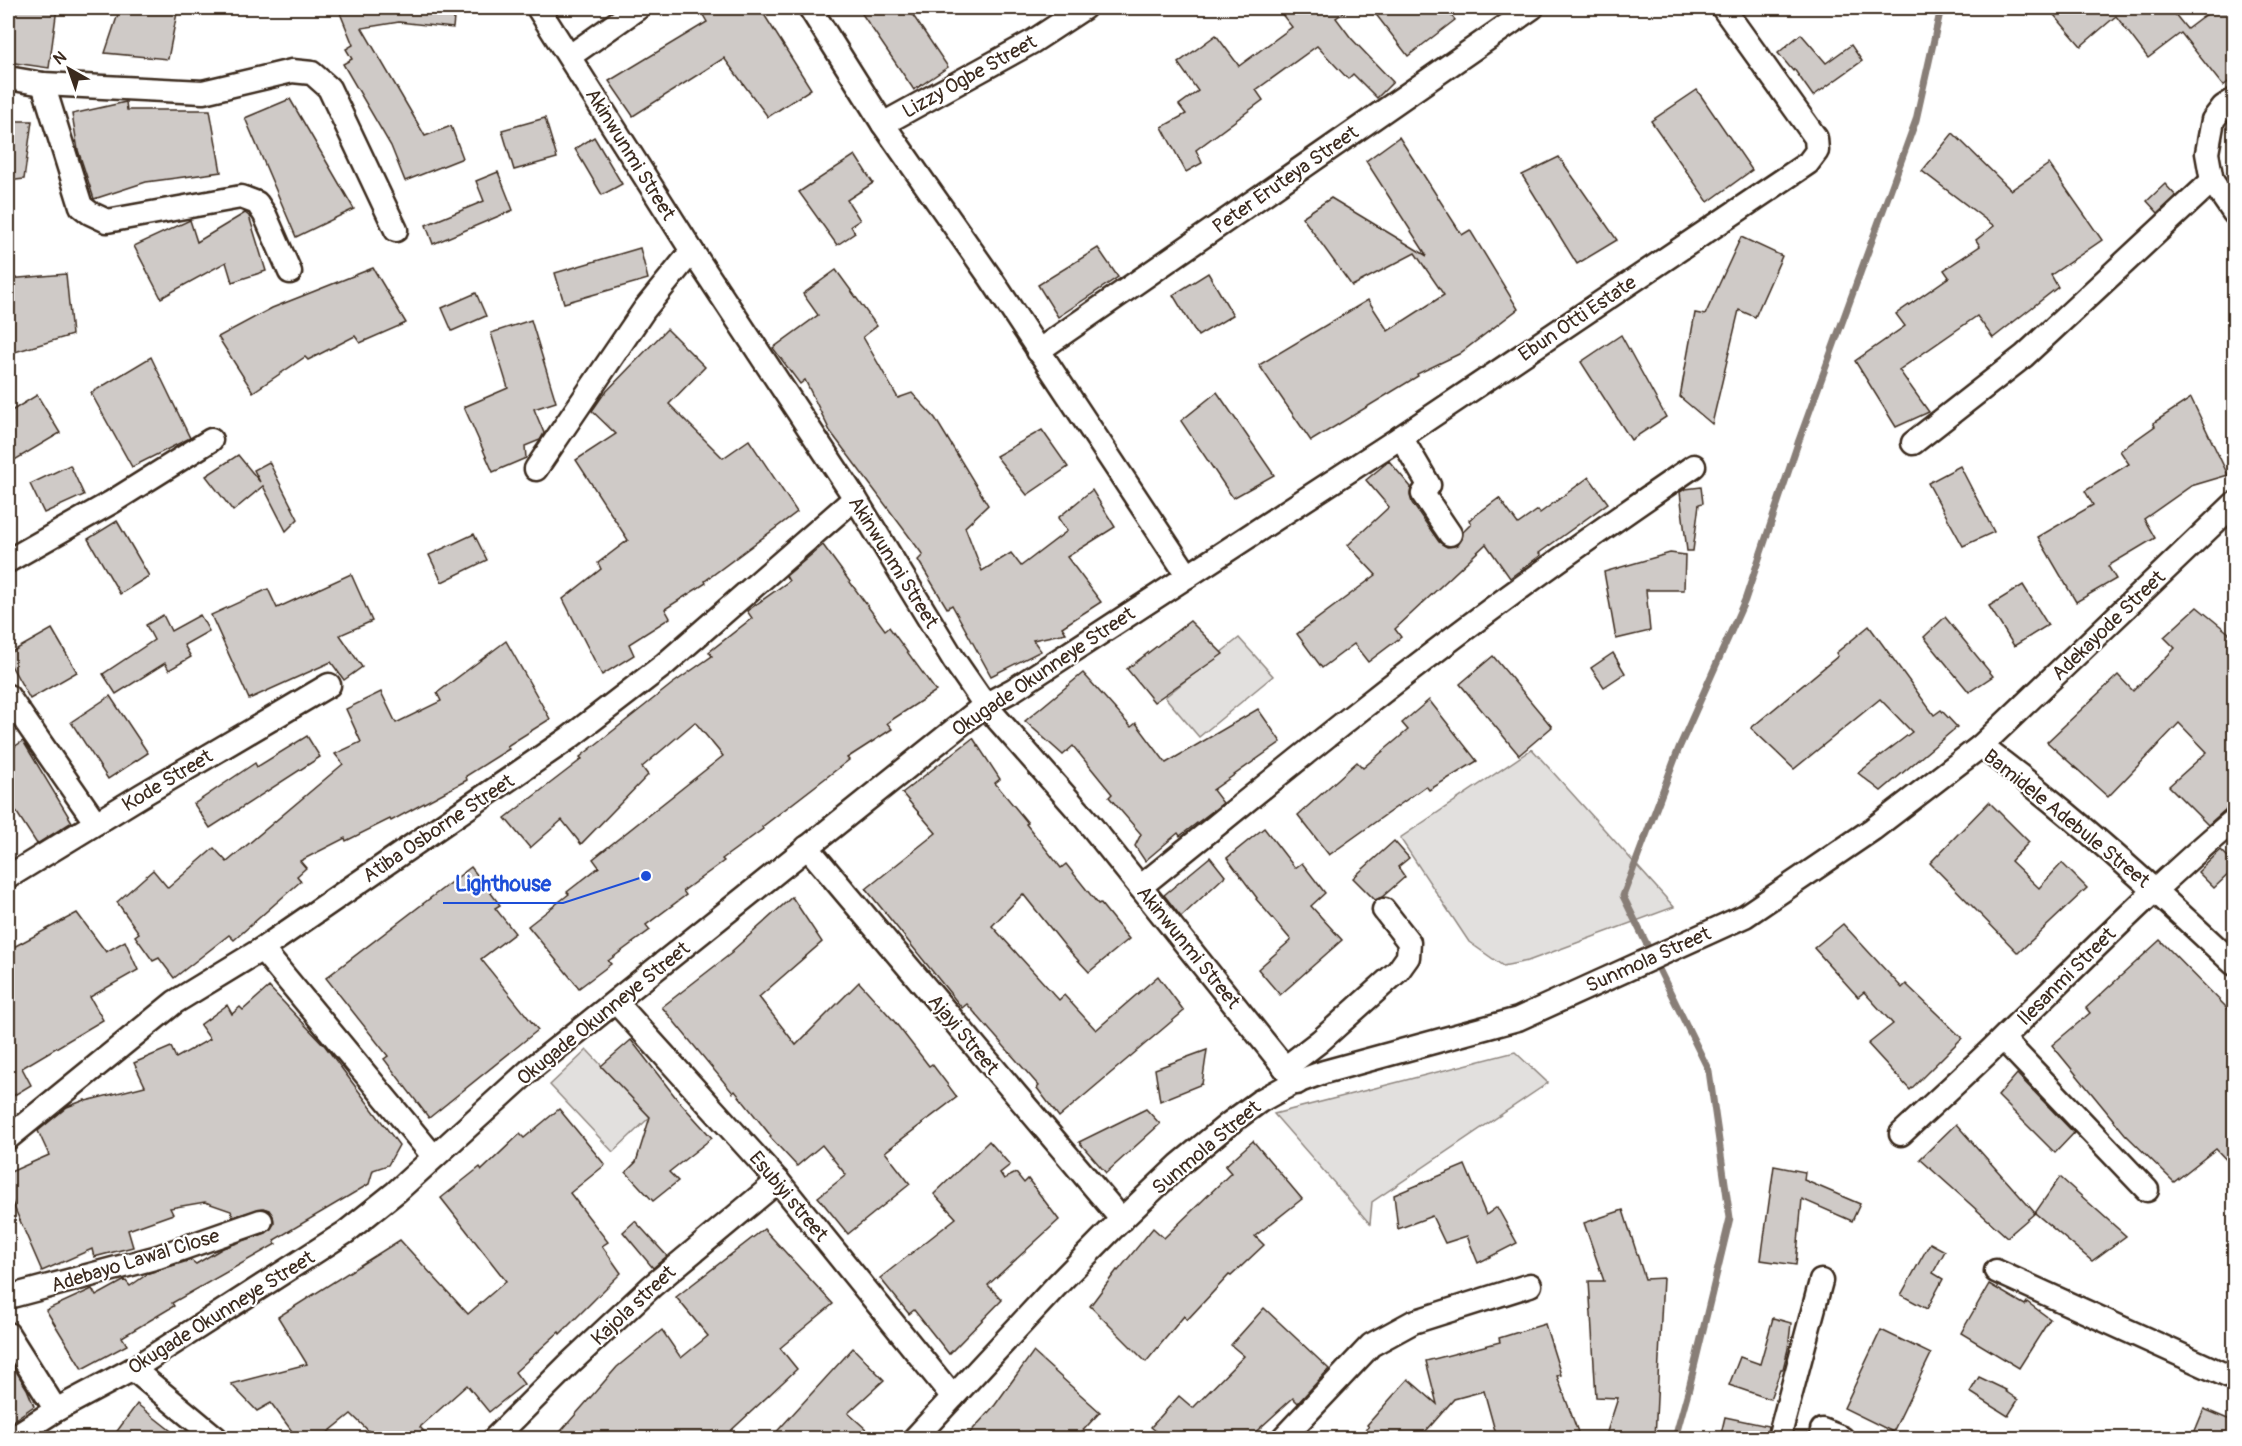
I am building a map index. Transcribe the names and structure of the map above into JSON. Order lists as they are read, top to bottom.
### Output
{
  "streets": {
    "street": [
      "Lizzy Ogbe Street",
      "Akinwunmi Street",
      "Peter Eruteya Street",
      "Ebun Otti Estate",
      "Adekayode Street",
      "Okugade Okunneye Street",
      "Kode Street",
      "Bamidele Adebule Street",
      "Atiba Osborne Street",
      "Sunmola Street",
      "Ilesanmi Street",
      "Ajayi Street",
      "Esubiyi street",
      "Adebayo Lawal Close",
      "Kajola street"
    ]
  },
  "crossings": [
    ["Akinwunmi Street", "Okugade Okunneye Street"],
    ["Akinwunmi Street", "Atiba Osborne Street"],
    ["Akinwunmi Street", "Sunmola Street"],
    ["Ebun Otti Estate", "Okugade Okunneye Street"],
    ["Adekayode Street", "Bamidele Adebule Street"],
    ["Okugade Okunneye Street", "Ajayi Street"],
    ["Okugade Okunneye Street", "Esubiyi street"],
    ["Bamidele Adebule Street", "Sunmola Street"],
    ["Bamidele Adebule Street", "Ilesanmi Street"],
    ["Sunmola Street", "Ajayi Street"],
    ["Sunmola Street", "Esubiyi street"],
    ["Esubiyi street", "Kajola street"]
  ],
  "places": ["Lighthouse"],
  "north": "top left"
}
